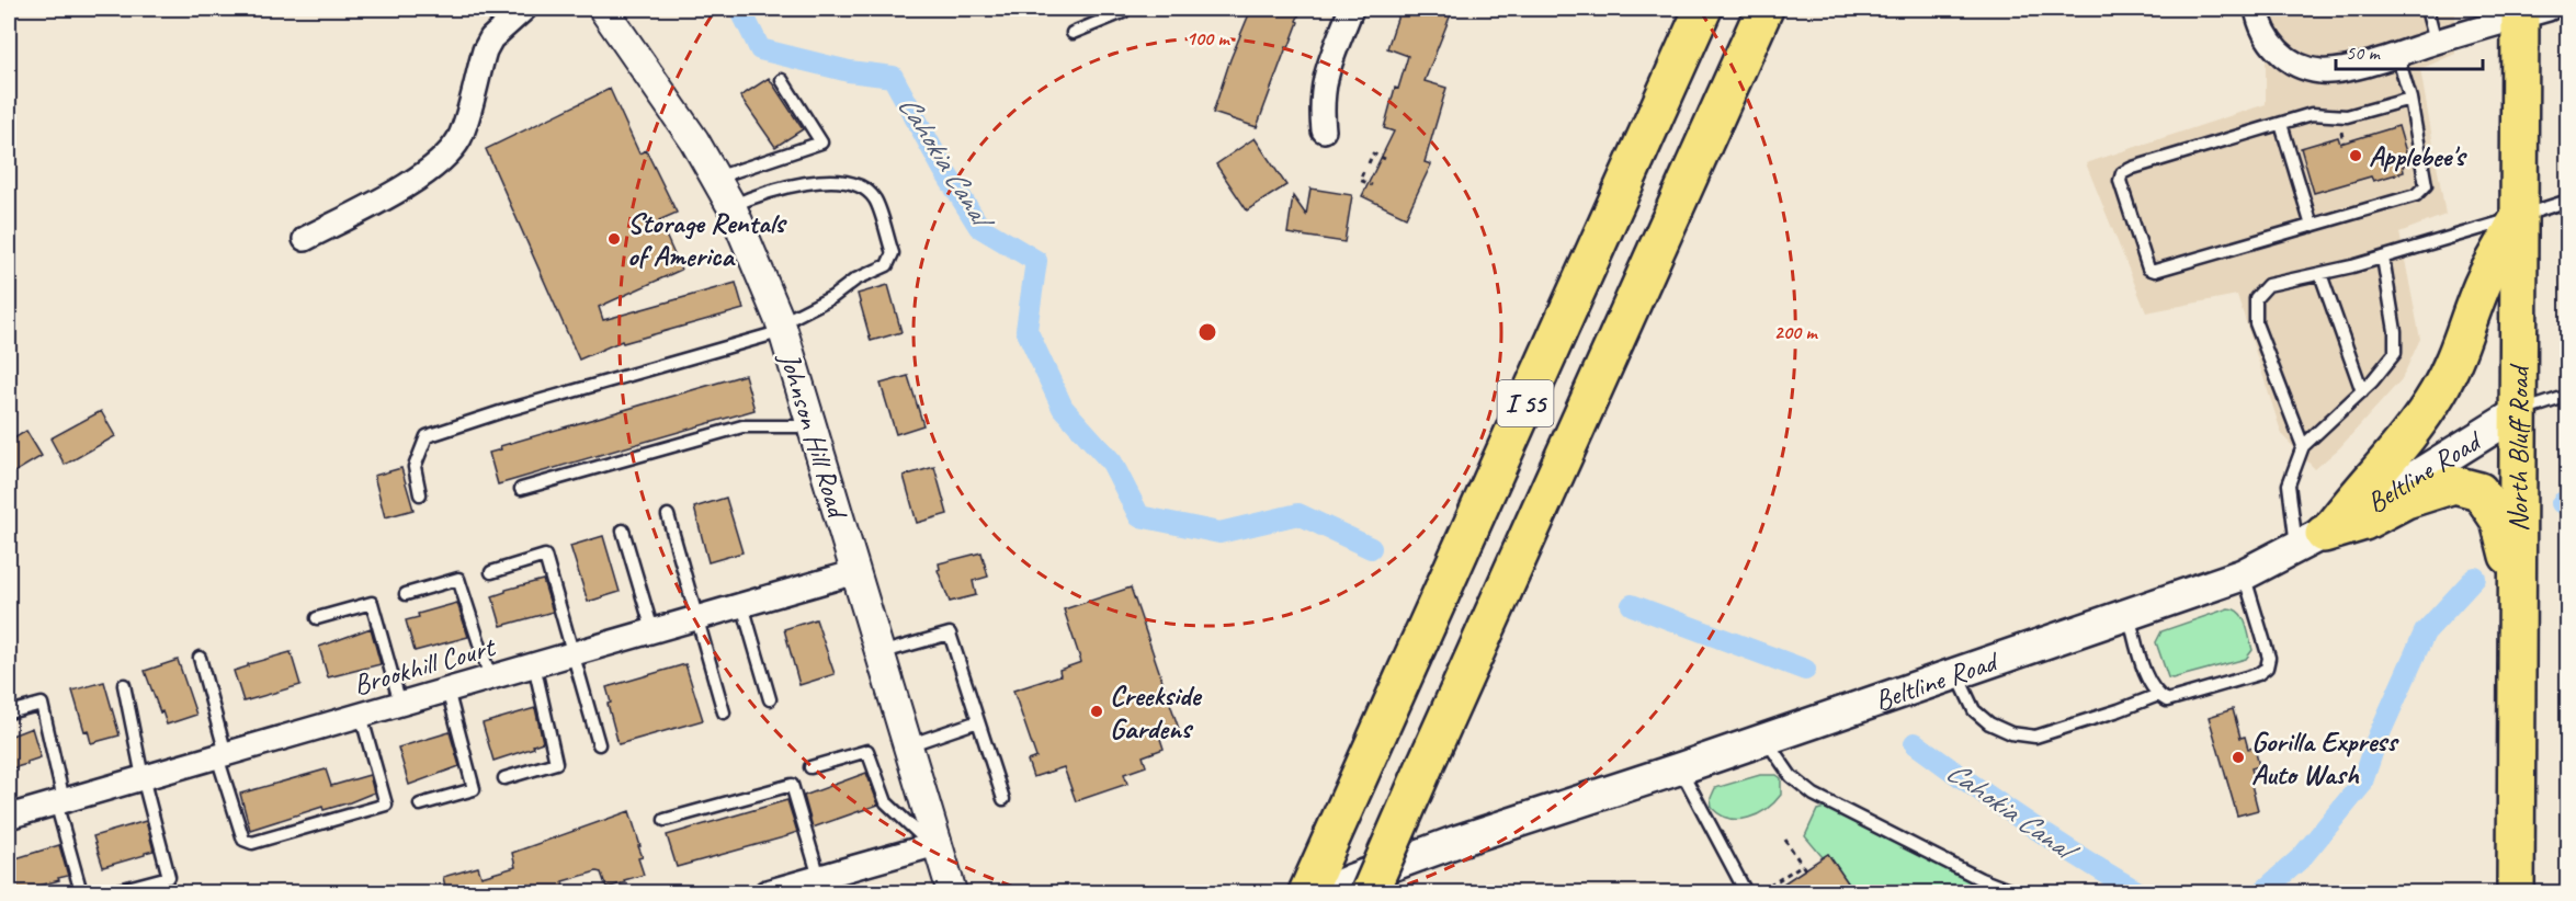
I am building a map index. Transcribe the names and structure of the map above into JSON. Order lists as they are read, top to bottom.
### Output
{
  "streets": {
    "main road": ["I 55", "North Bluff Road", "Beltline Road"],
    "street": ["Johnson Hill Road", "Brookhill Court"]
  },
  "crossings": [
    ["Johnson Hill Road", "Brookhill Court"],
    ["North Bluff Road", "Beltline Road"]
  ],
  "water": ["Cahokia Canal"],
  "places": [
    "Applebee's",
    "Storage Rentals of America",
    "Creekside Gardens",
    "Gorilla Express Auto Wash"
  ],
  "scale_bar": "50 m",
  "rings": ["100 m", "200 m"]
}
